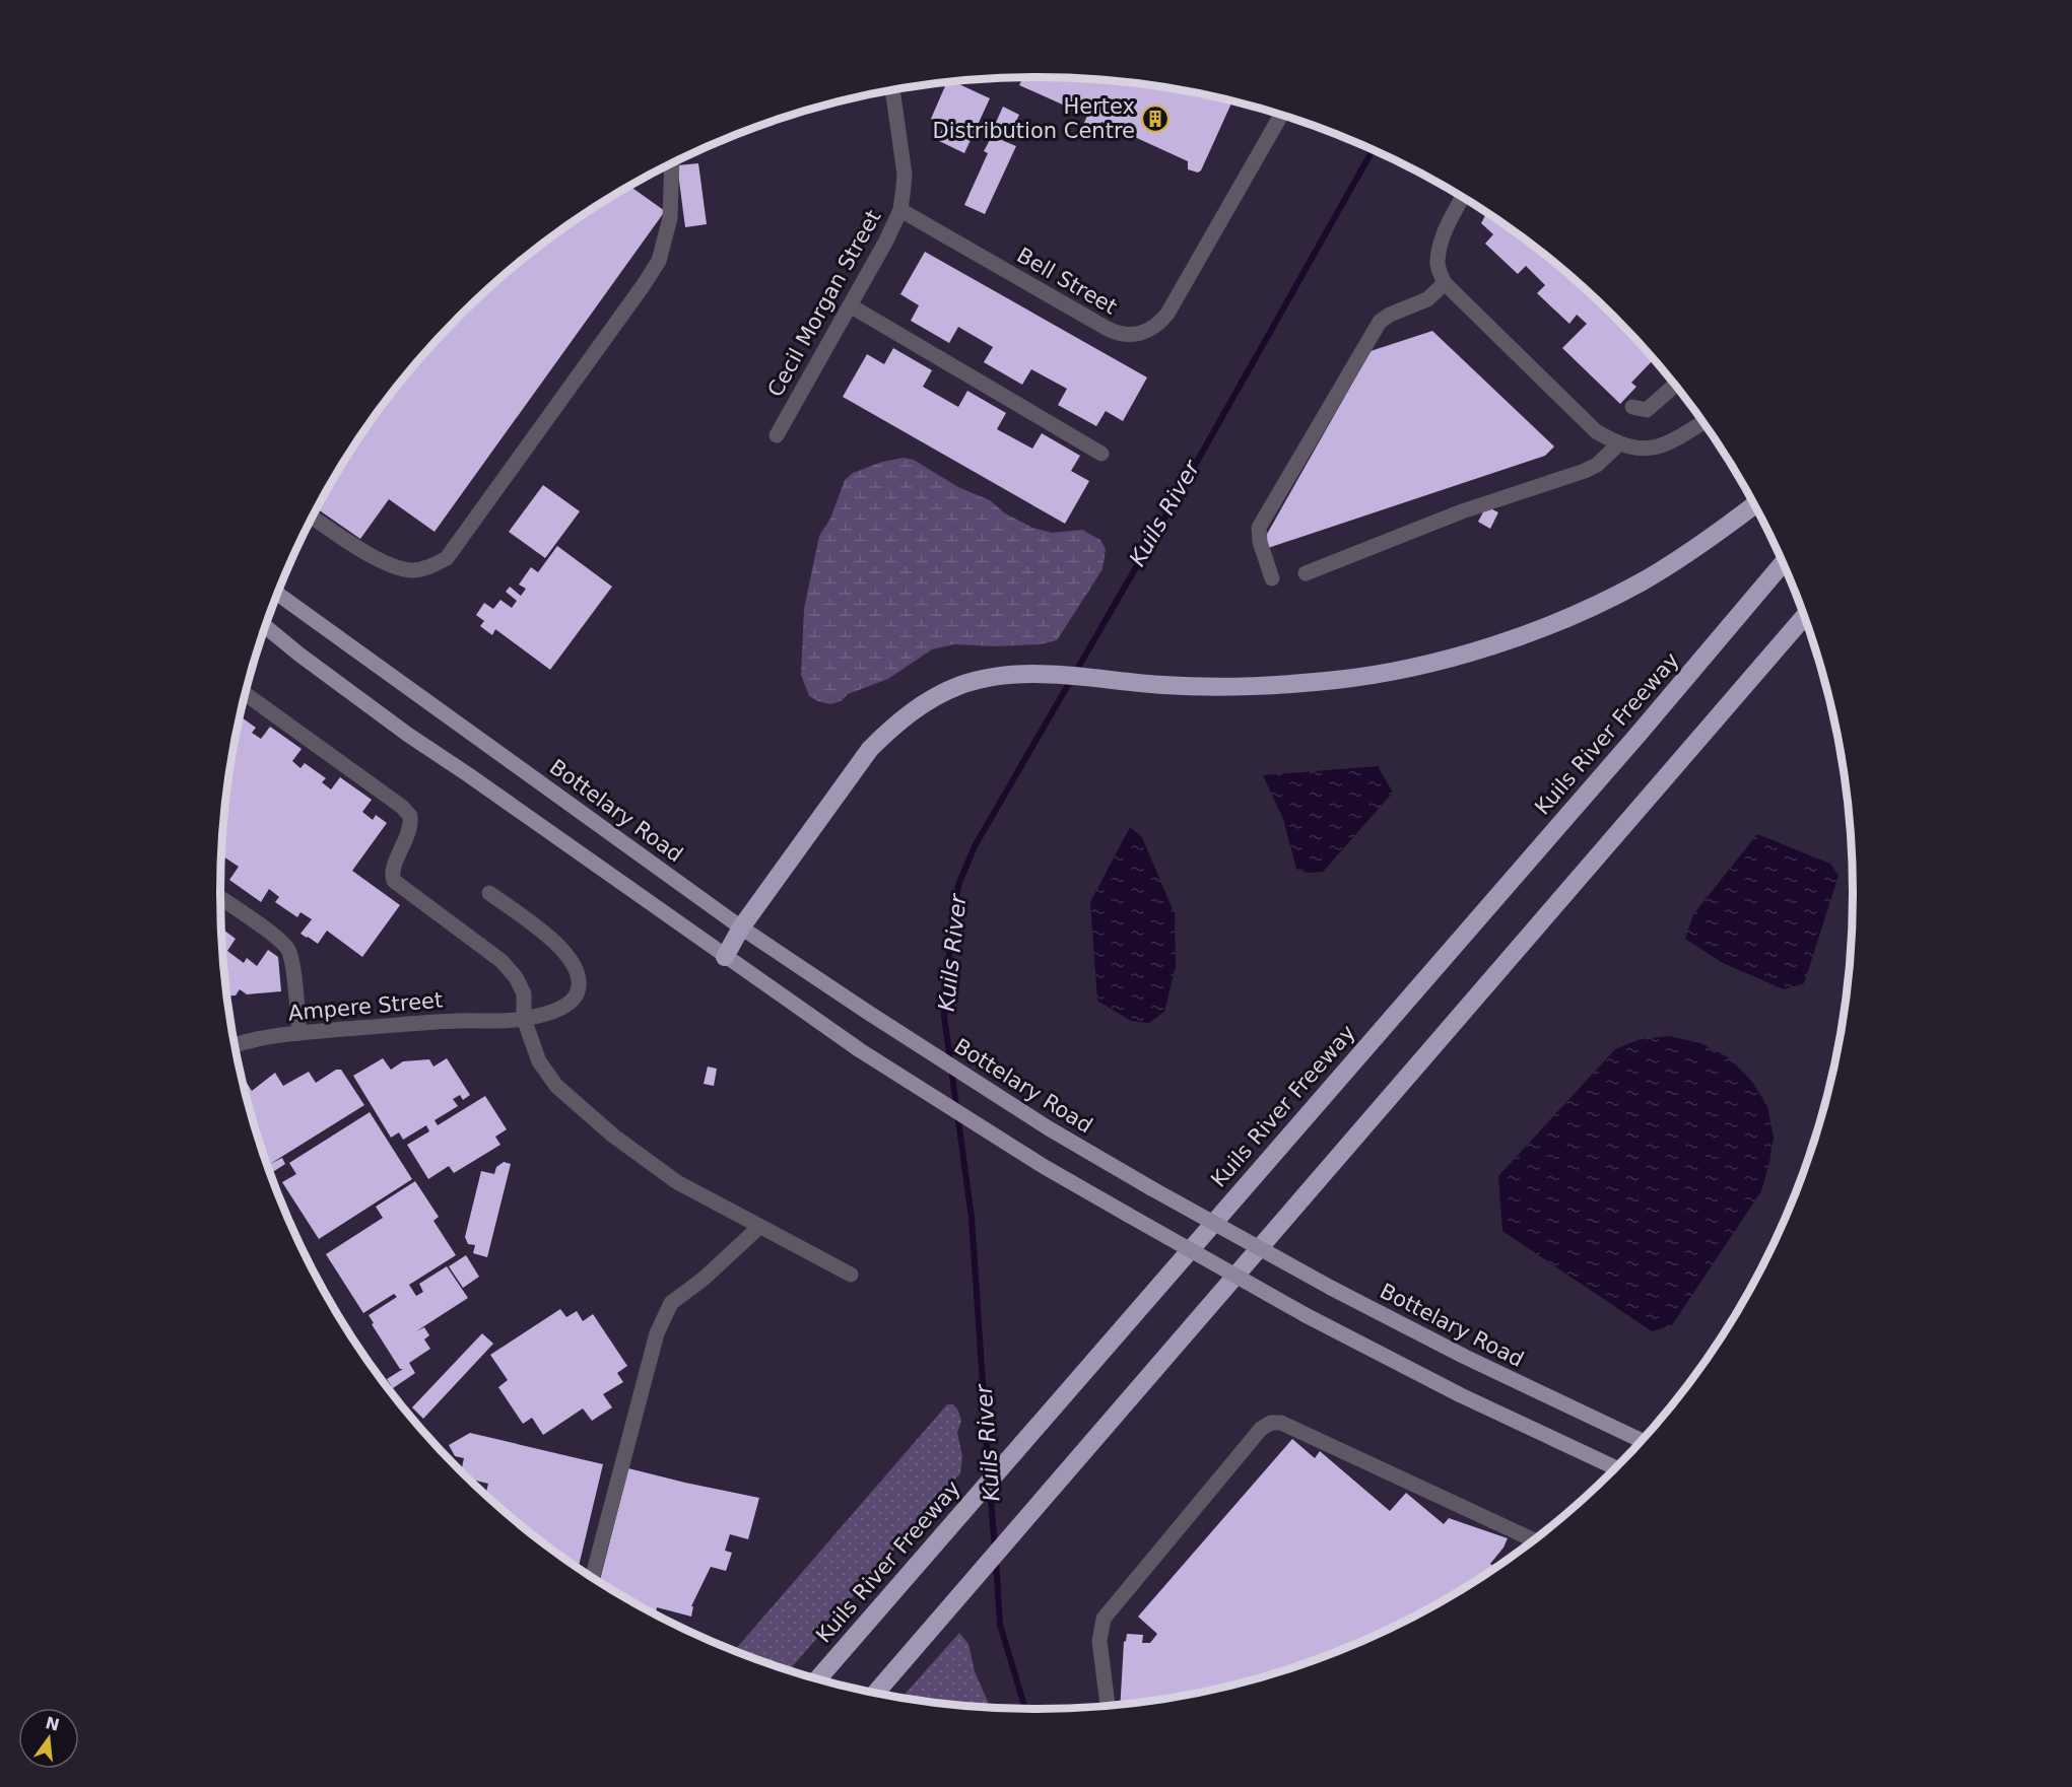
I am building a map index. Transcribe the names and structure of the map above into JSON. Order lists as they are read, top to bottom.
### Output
{
  "streets": {
    "highway": ["Kuils River Freeway"],
    "main road": ["Bottelary Road"],
    "street": ["Bell Street", "Cecil Morgan Street", "Ampere Street"]
  },
  "crossings": [
    ["Bell Street", "Cecil Morgan Street"]
  ],
  "water": ["Kuils River"],
  "places": {
    "building": ["Hertex Distribution Centre"]
  },
  "north": "top"
}
